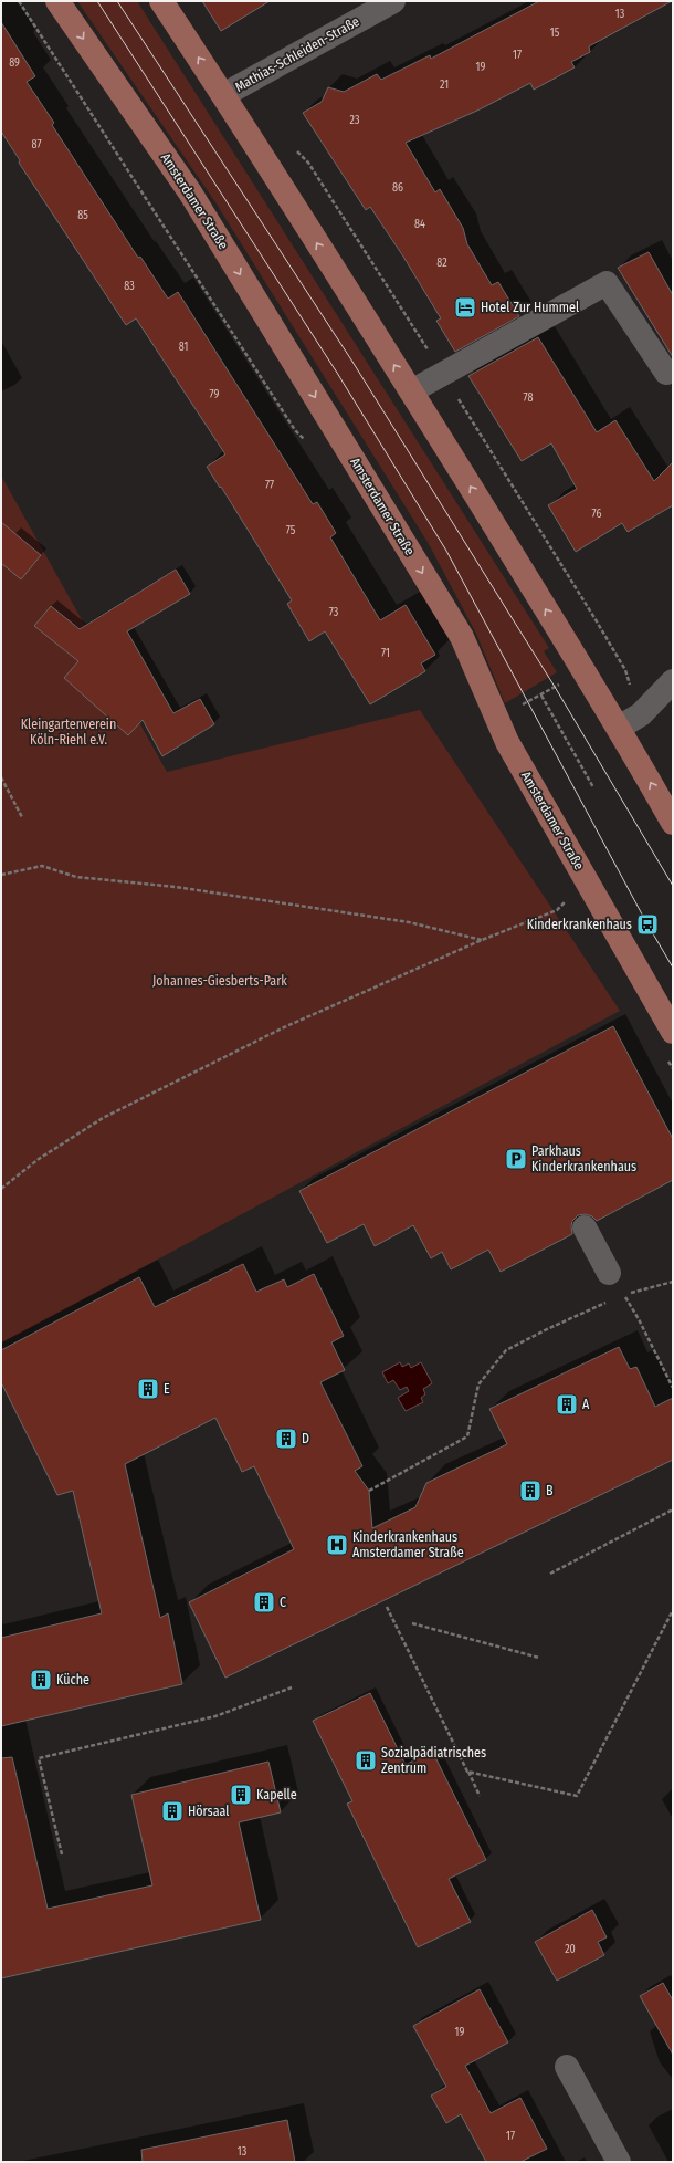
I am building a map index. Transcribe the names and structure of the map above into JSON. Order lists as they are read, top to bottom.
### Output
{
  "streets": {
    "main road": ["Amsterdamer Straße"],
    "street": ["Mathias-Schleiden-Straße"]
  },
  "parks": ["Kleingartenverein Köln-Riehl e.V.", "Johannes-Giesberts-Park"],
  "places": {
    "hotel": ["Hotel Zur Hummel"],
    "bus stop": ["Kinderkrankenhaus"],
    "parking": ["Parkhaus Kinderkrankenhaus"],
    "building": [
      "E",
      "A",
      "D",
      "B",
      "C",
      "Küche",
      "Sozialpädiatrisches Zentrum",
      "Kapelle",
      "Hörsaal"
    ],
    "hospital": ["Kinderkrankenhaus Amsterdamer Straße"]
  },
  "house_numbers": [
    "13",
    "15",
    "17",
    "89",
    "19",
    "21",
    "23",
    "87",
    "86",
    "85",
    "84",
    "82",
    "83",
    "81",
    "79",
    "78",
    "77",
    "76",
    "75",
    "73",
    "71",
    "20",
    "19",
    "17",
    "13"
  ]
}
